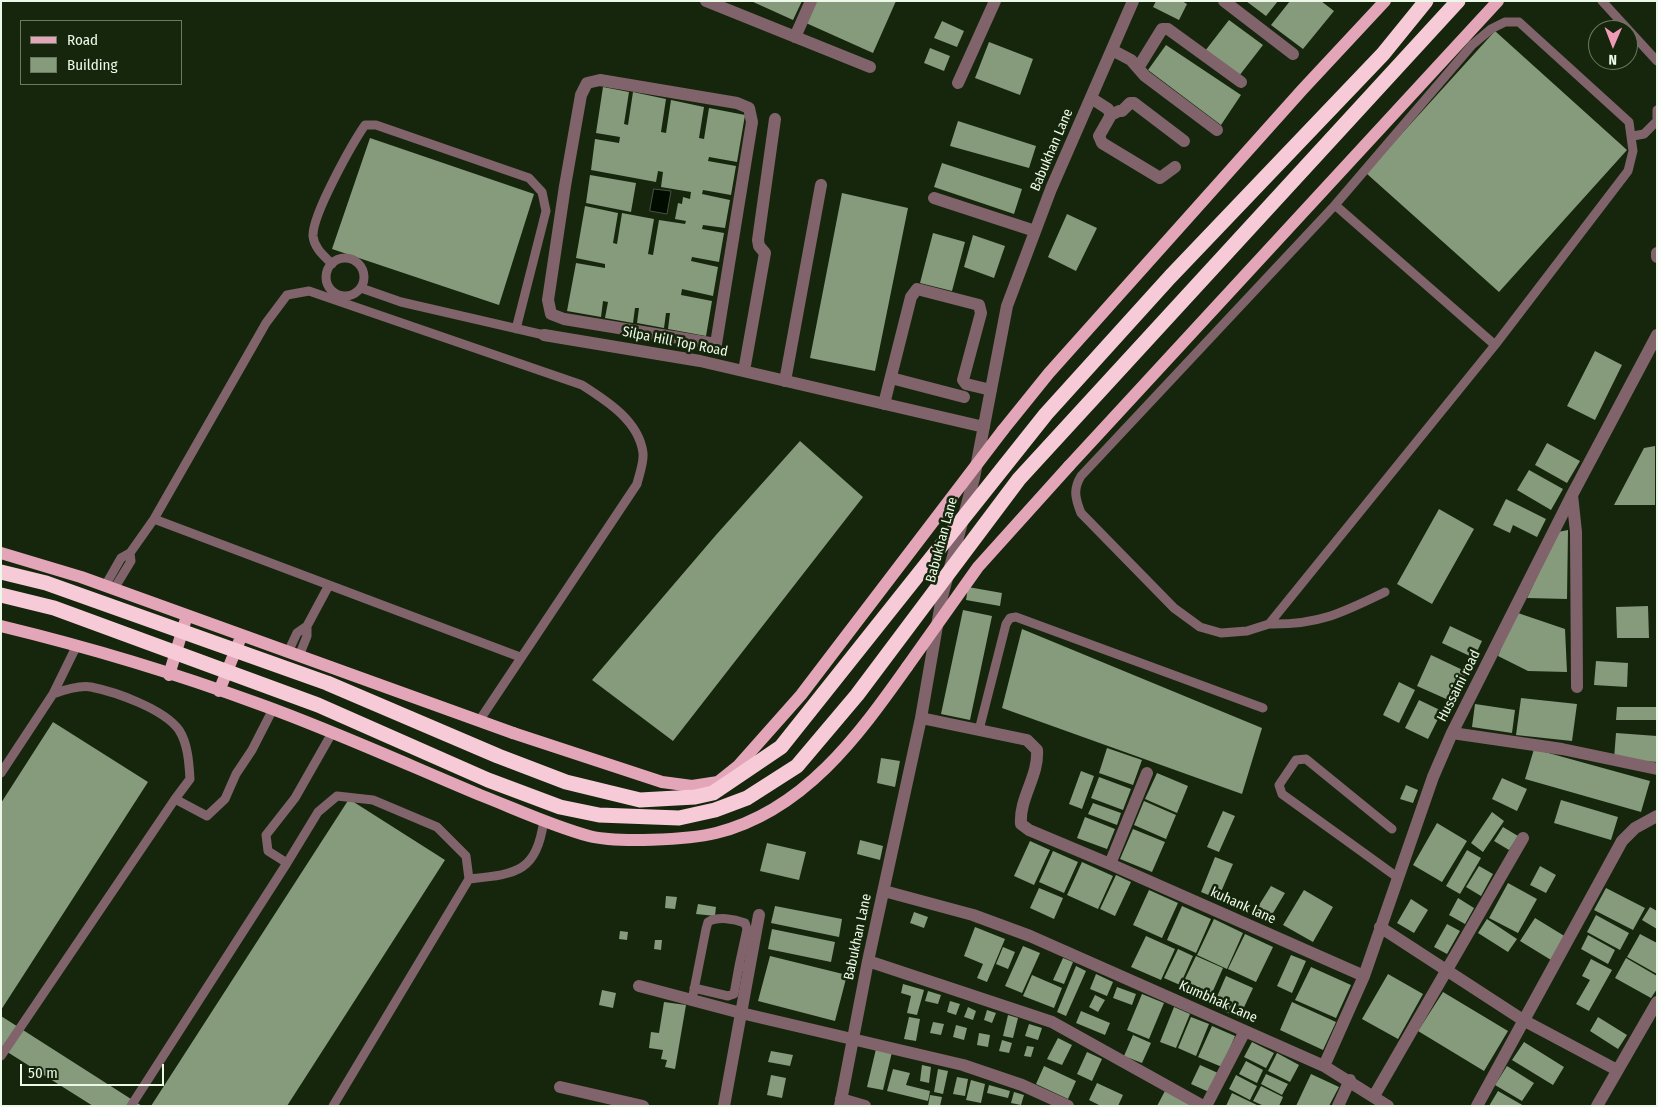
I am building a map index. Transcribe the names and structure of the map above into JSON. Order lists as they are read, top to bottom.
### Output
{
  "streets": {
    "street": [
      "Babukhan Lane",
      "Silpa Hill Top Road",
      "Hussaini road",
      "kuhank lane",
      "Kumbhak Lane"
    ]
  },
  "crossings": [
    ["Babukhan Lane", "Silpa Hill Top Road"],
    ["Babukhan Lane", "Kumbhak Lane"],
    ["Hussaini road", "kuhank lane"],
    ["Hussaini road", "Kumbhak Lane"]
  ],
  "legend": ["Road", "Building"],
  "scale_bar": "50 m",
  "north": "bottom"
}
